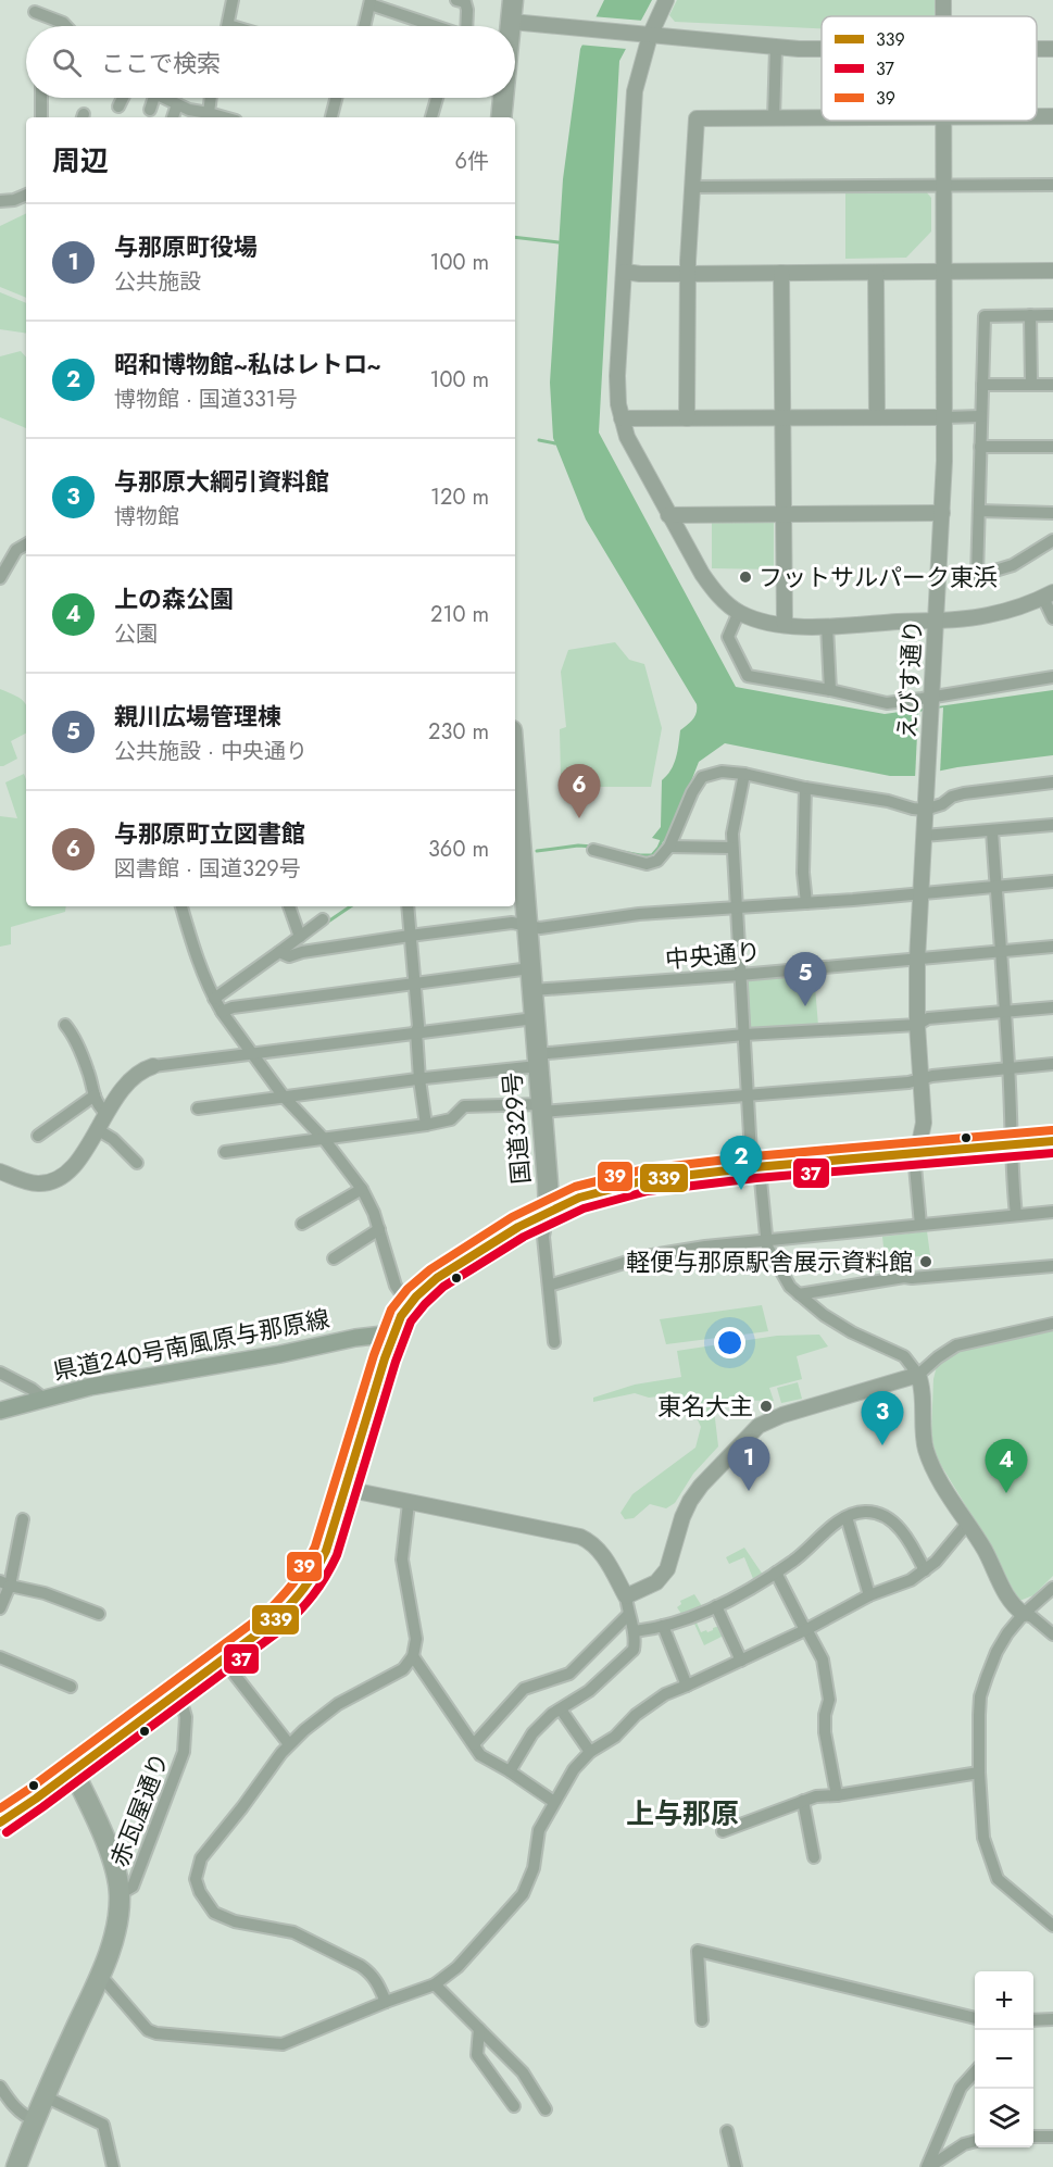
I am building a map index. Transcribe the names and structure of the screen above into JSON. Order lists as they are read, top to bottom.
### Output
{
  "streets": {
    "highway": ["国道329号"],
    "main road": ["県道240号南風原与那原線"],
    "street": ["えびす通り", "中央通り", "赤瓦屋通り"]
  },
  "crossings": [
    ["えびす通り", "中央通り"],
    ["中央通り", "国道329号"],
    ["国道329号", "県道240号南風原与那原線"],
    ["国道329号", "赤瓦屋通り"]
  ],
  "districts": ["上与那原"],
  "places": ["フットサルパーク東浜", "軽便与那原駅舎展示資料館", "東名大主"],
  "lines": ["transit line 39", "transit line 339", "transit line 37"],
  "legend": ["339", "37", "39"],
  "page": {
    "search": "ここで検索",
    "heading": ["周辺", "6件"],
    "list": [
      {
        "mark": "1",
        "name": "与那原町役場",
        "note": "公共施設",
        "value": "100 m"
      },
      {
        "mark": "2",
        "name": "昭和博物館~私はレトロ~",
        "note": "博物館 · 国道331号",
        "value": "100 m"
      },
      {
        "mark": "3",
        "name": "与那原大綱引資料館",
        "note": "博物館",
        "value": "120 m"
      },
      {
        "mark": "4",
        "name": "上の森公園",
        "note": "公園",
        "value": "210 m"
      },
      {
        "mark": "5",
        "name": "親川広場管理棟",
        "note": "公共施設 · 中央通り",
        "value": "230 m"
      },
      {
        "mark": "6",
        "name": "与那原町立図書館",
        "note": "図書館 · 国道329号",
        "value": "360 m"
      }
    ],
    "pins": [
      "6",
      "5",
      "2",
      "3",
      "1",
      "4"
    ],
    "map_buttons": ["+", "−"]
  }
}
